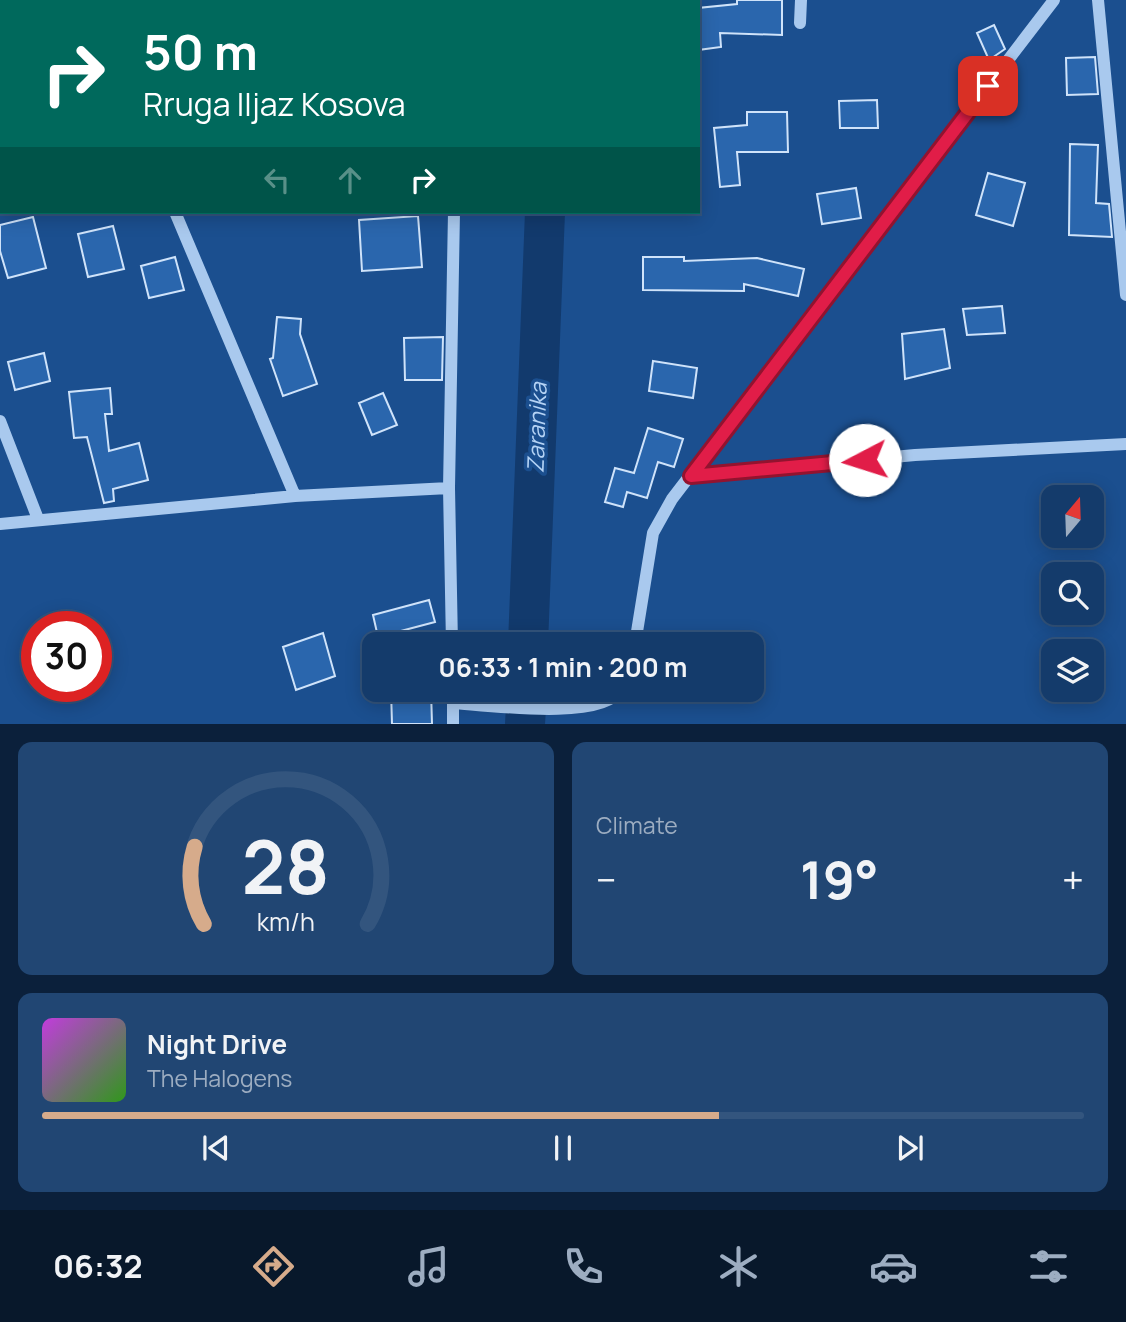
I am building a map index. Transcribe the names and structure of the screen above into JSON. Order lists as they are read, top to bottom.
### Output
{
  "water": ["Zaranika"],
  "north": "top",
  "page": {
    "turn": ["50 m", "Rruga Iljaz Kosova"],
    "limit": "30",
    "trip": "06:33 · 1 min · 200 m",
    "tile": "Climate",
    "heat": ["−", "19°", "+"],
    "song": ["Night Drive", "The Halogens"],
    "tabs": "06:32",
    "gauge": ["28", "km/h"]
  }
}
